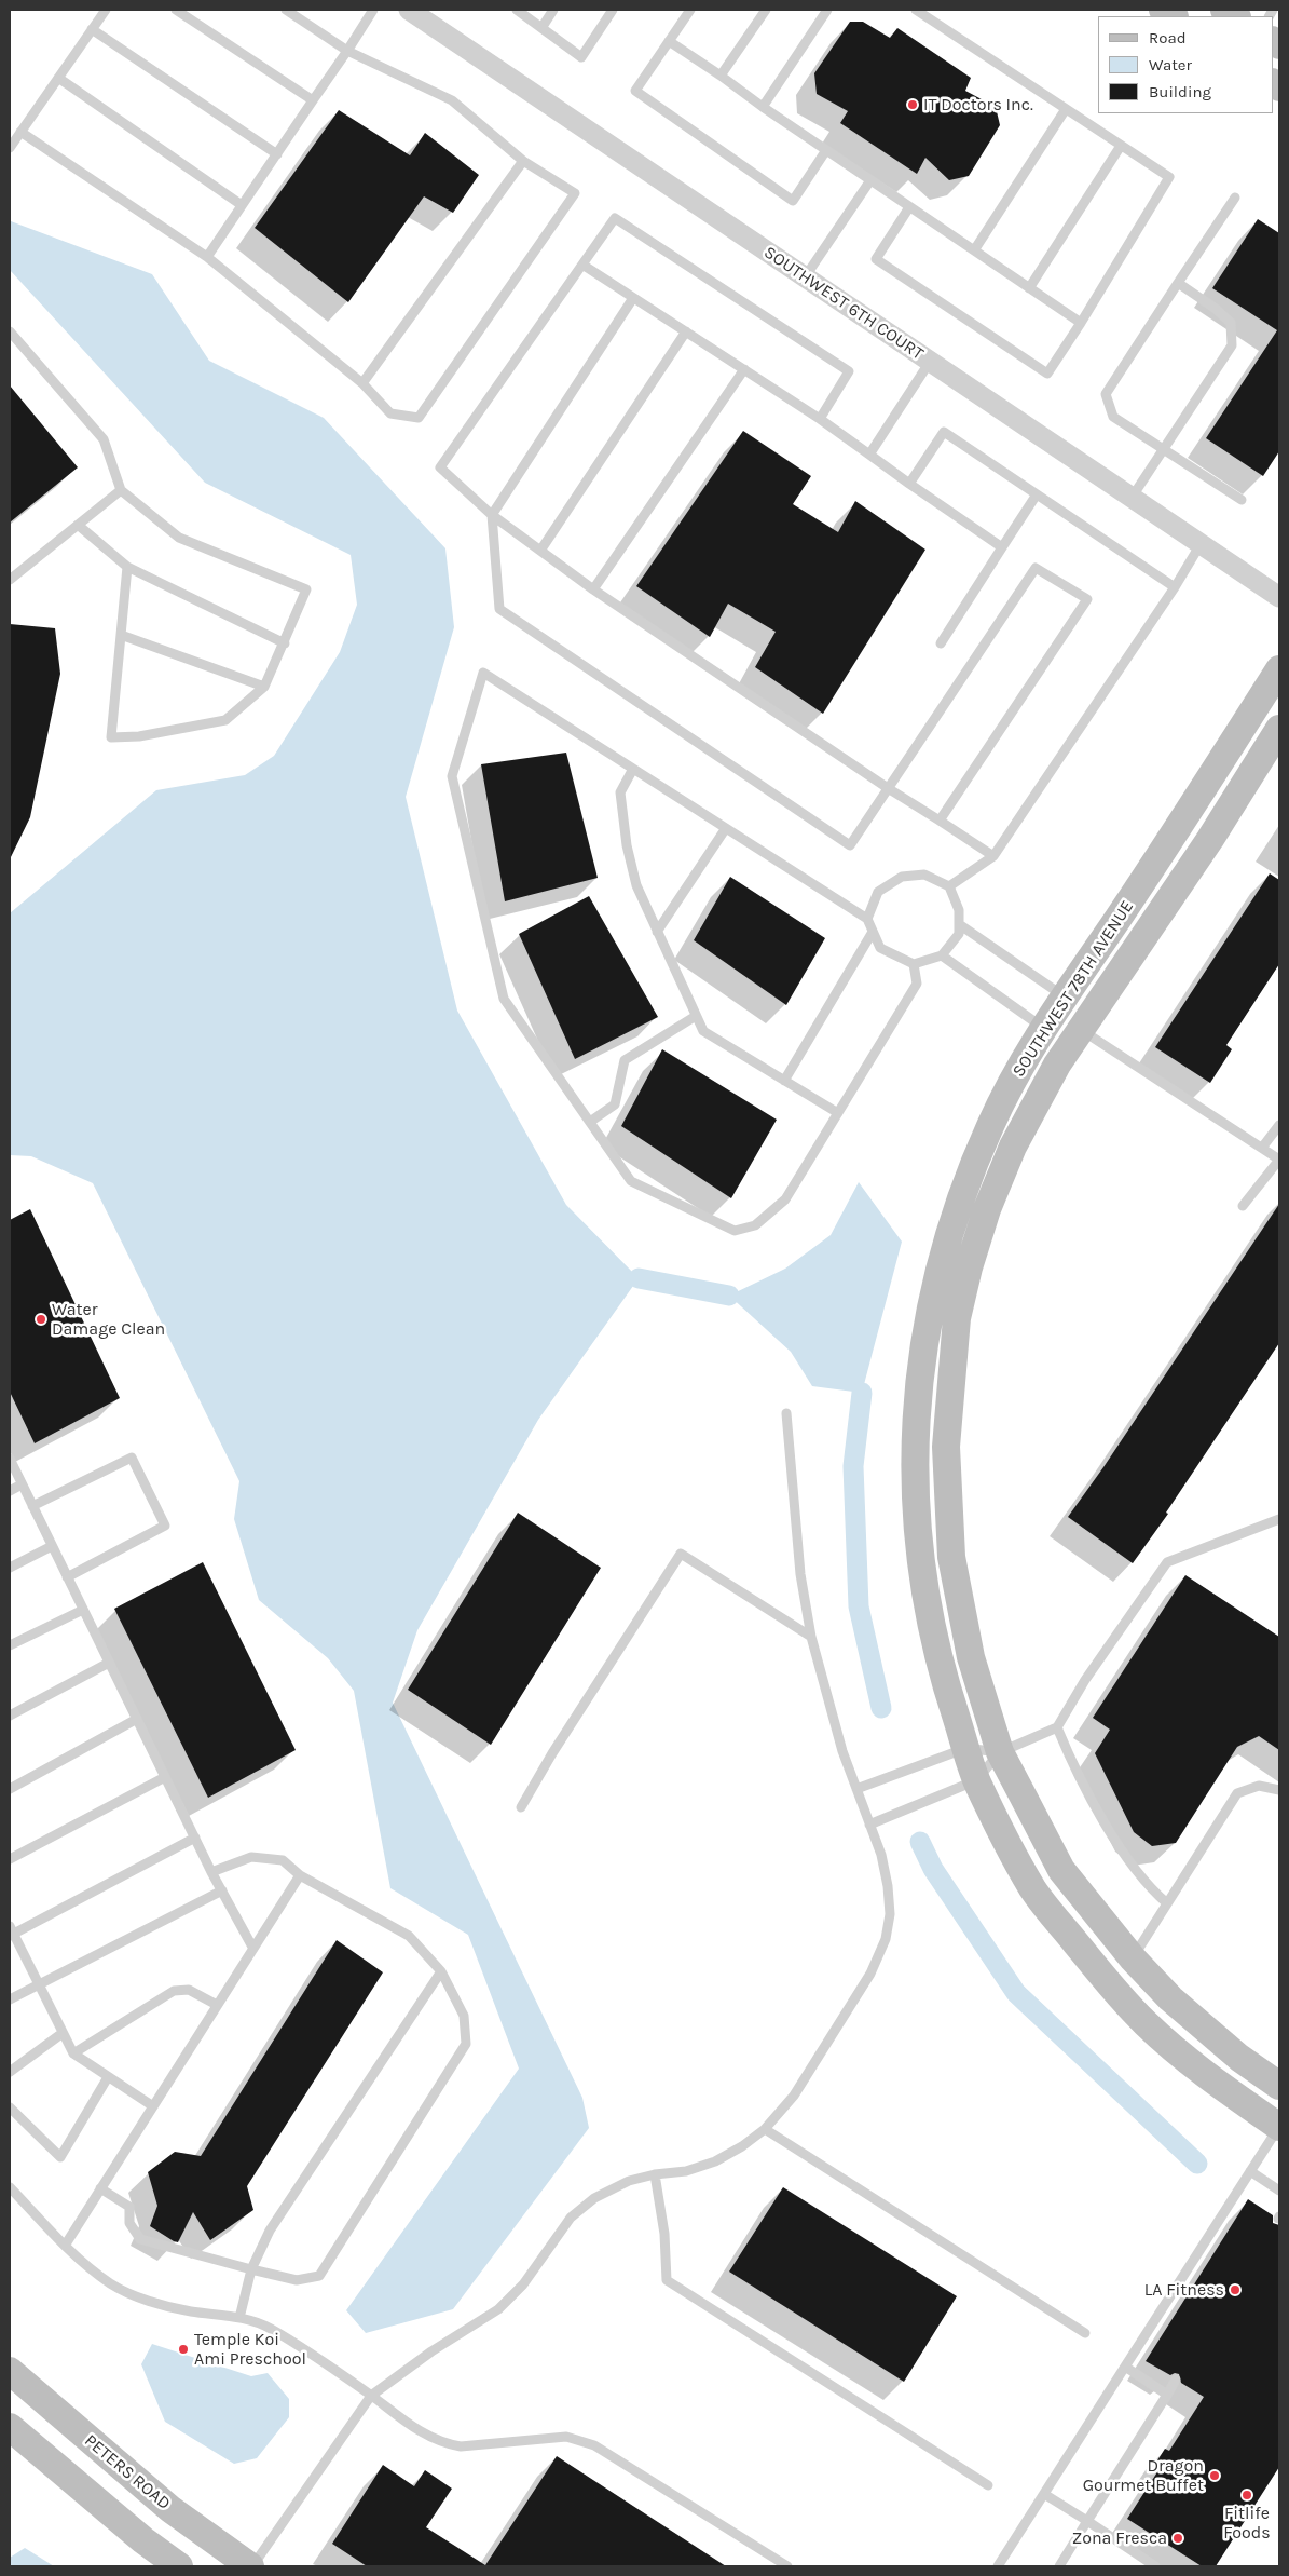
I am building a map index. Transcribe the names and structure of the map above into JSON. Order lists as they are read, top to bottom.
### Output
{
  "streets": {
    "street": ["SOUTHWEST 6TH COURT", "SOUTHWEST 78TH AVENUE", "PETERS ROAD"]
  },
  "places": [
    "IT Doctors Inc.",
    "Water Damage Clean",
    "LA Fitness",
    "Temple Koi Ami Preschool",
    "Dragon Gourmet Buffet",
    "Fitlife Foods",
    "Zona Fresca"
  ],
  "legend": ["Road", "Water", "Building"]
}
